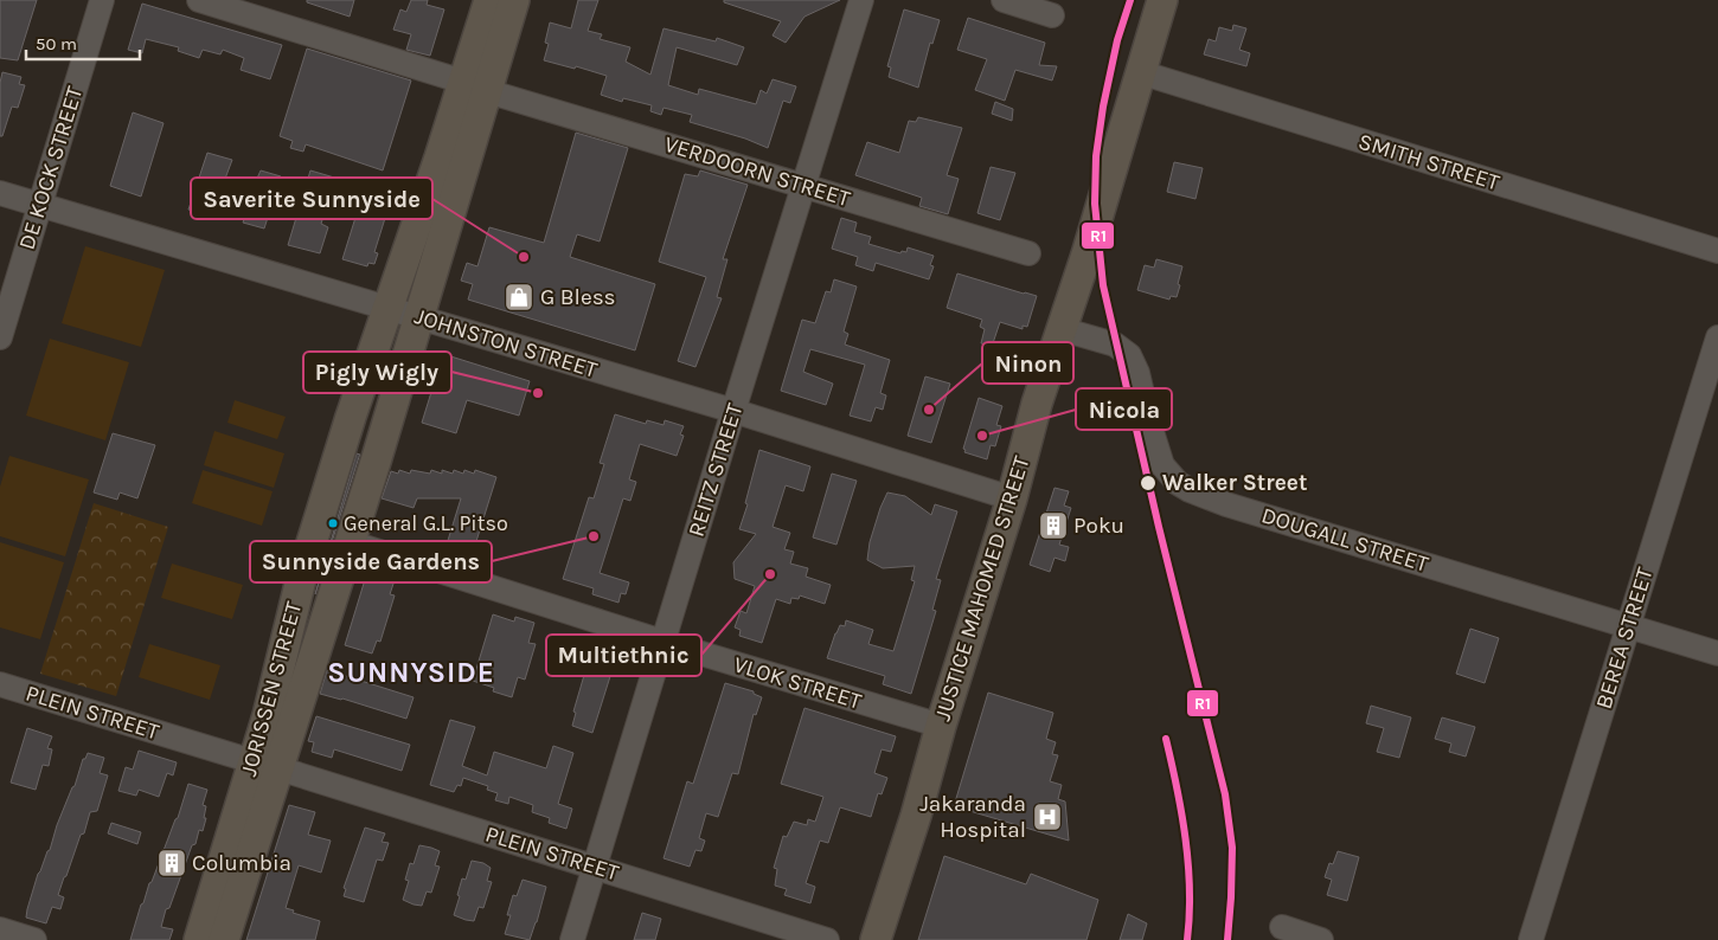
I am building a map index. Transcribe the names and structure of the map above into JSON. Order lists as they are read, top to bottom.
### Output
{
  "streets": {
    "main road": ["JUSTICE MAHOMED STREET", "JORISSEN STREET"],
    "street": [
      "SMITH STREET",
      "DE KOCK STREET",
      "VERDOORN STREET",
      "JOHNSTON STREET",
      "REITZ STREET",
      "DOUGALL STREET",
      "BEREA STREET",
      "VLOK STREET",
      "PLEIN STREET"
    ]
  },
  "crossings": [
    ["SMITH STREET", "JUSTICE MAHOMED STREET"],
    ["DE KOCK STREET", "JOHNSTON STREET"],
    ["VERDOORN STREET", "REITZ STREET"],
    ["VERDOORN STREET", "JORISSEN STREET"],
    ["JOHNSTON STREET", "REITZ STREET"],
    ["JOHNSTON STREET", "JUSTICE MAHOMED STREET"],
    ["JOHNSTON STREET", "JORISSEN STREET"],
    ["REITZ STREET", "VLOK STREET"],
    ["REITZ STREET", "PLEIN STREET"],
    ["DOUGALL STREET", "JUSTICE MAHOMED STREET"],
    ["DOUGALL STREET", "BEREA STREET"],
    ["JUSTICE MAHOMED STREET", "VLOK STREET"],
    ["VLOK STREET", "JORISSEN STREET"],
    ["JORISSEN STREET", "PLEIN STREET"]
  ],
  "districts": ["SUNNYSIDE"],
  "places": {
    "other": [
      "Saverite Sunnyside",
      "Pigly Wigly",
      "Ninon",
      "Nicola",
      "Walker Street",
      "General G.L. Pitso",
      "Sunnyside Gardens",
      "Multiethnic"
    ],
    "shop": ["G Bless"],
    "building": ["Poku", "Columbia"],
    "hospital": ["Jakaranda Hospital"]
  },
  "lines": ["transit line R1"],
  "scale_bar": "50 m"
}
